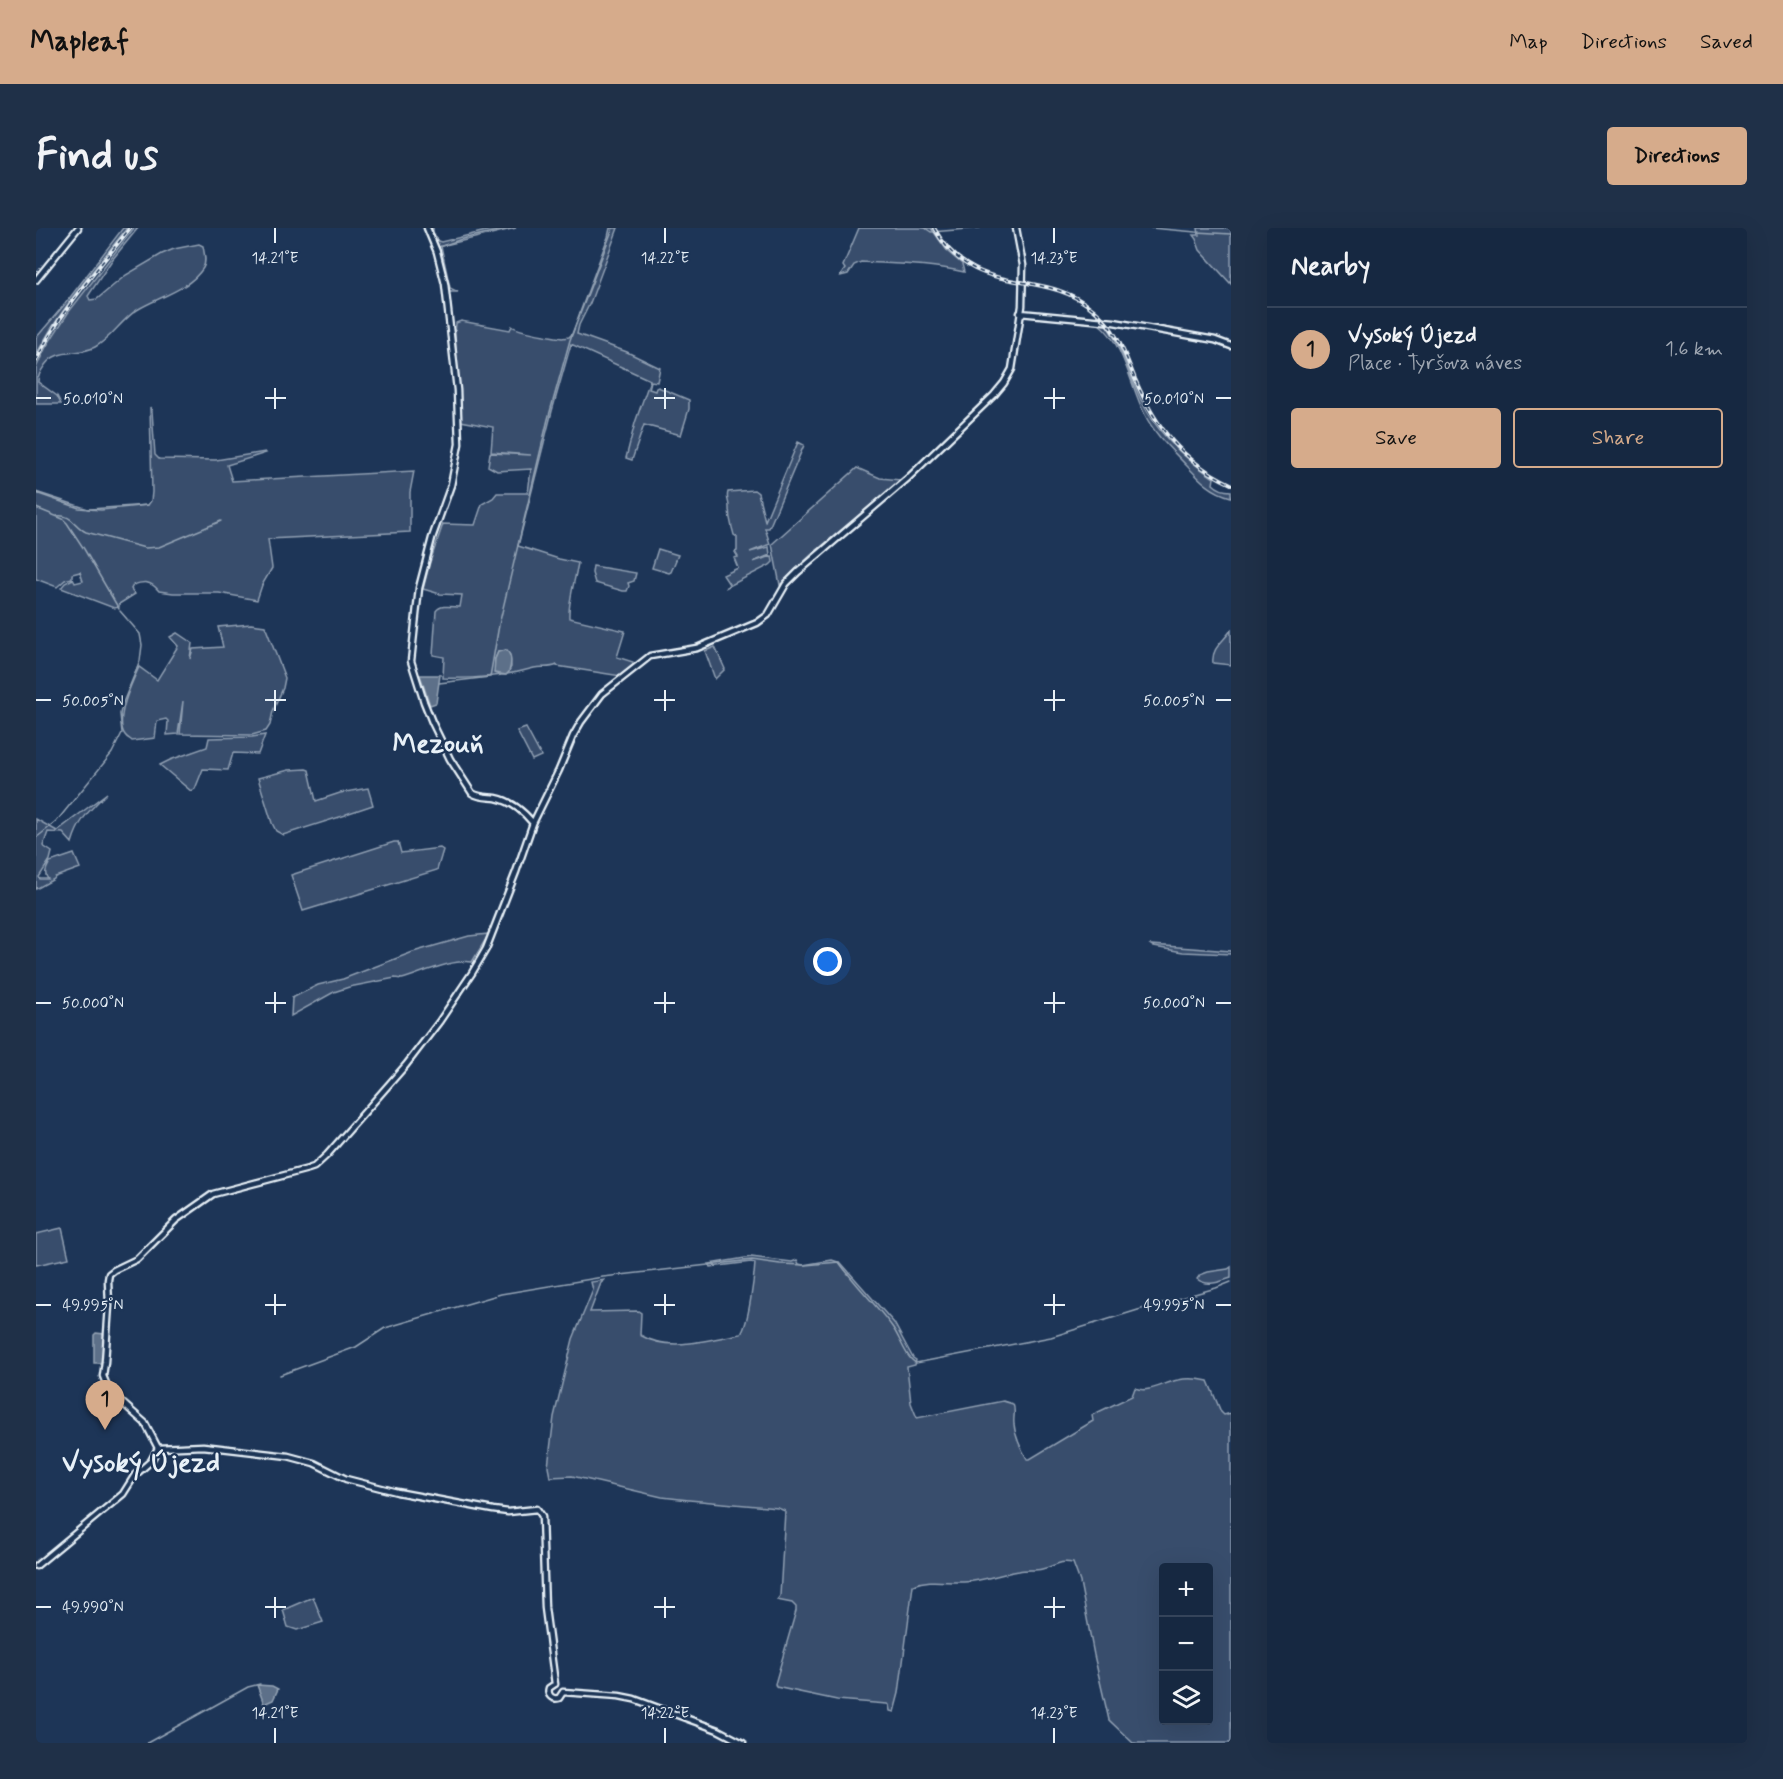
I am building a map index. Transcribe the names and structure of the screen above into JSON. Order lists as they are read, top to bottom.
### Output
{
  "districts": ["Mezouň", "Vysoký Újezd"],
  "page": {
    "header": "Mapleaf",
    "nav": ["Map", "Directions", "Saved"],
    "buttons": [
      "Directions",
      ["Save", "Share"]
    ],
    "title": "Find us",
    "heading": "Nearby",
    "list": [
      {
        "mark": "1",
        "name": "Vysoký Újezd",
        "note": "Place · Tyršova náves",
        "value": "1.6 km"
      }
    ],
    "pins": "1",
    "map_buttons": ["+", "−"]
  },
  "coordinates": [
    "14.21°E",
    "14.22°E",
    "14.23°E",
    "50.010°N",
    "50.005°N",
    "50.000°N",
    "49.995°N",
    "49.990°N"
  ]
}
